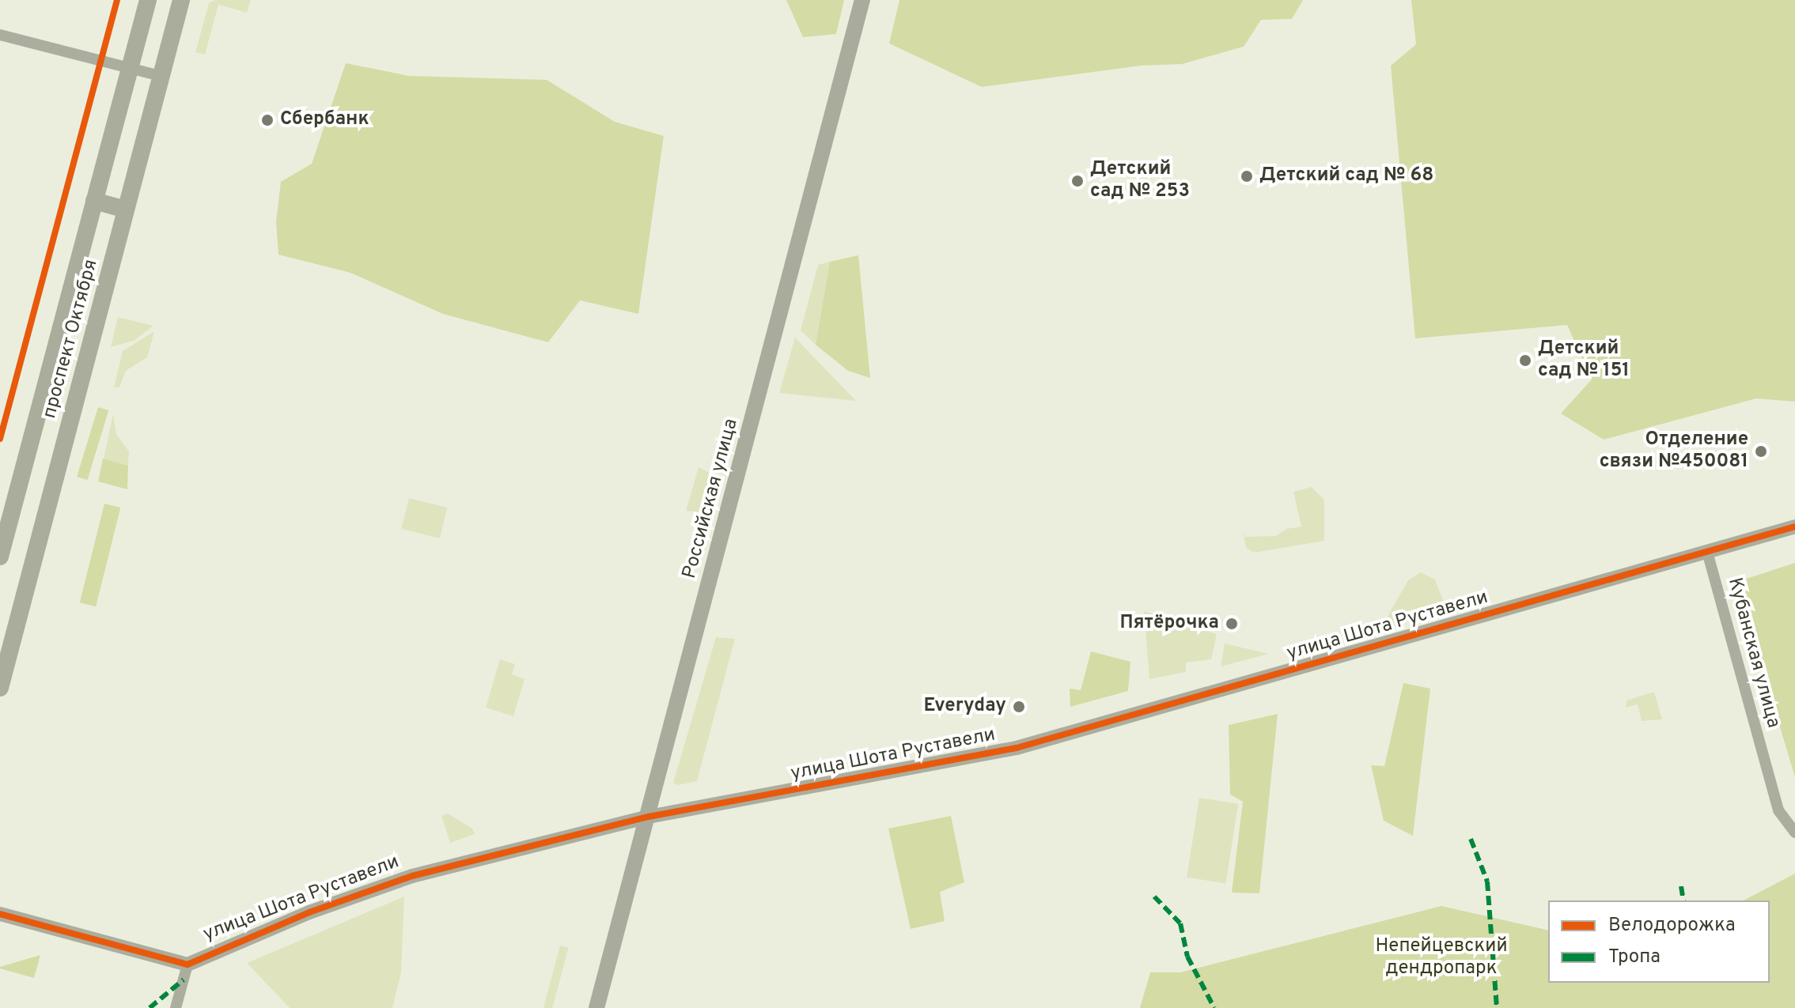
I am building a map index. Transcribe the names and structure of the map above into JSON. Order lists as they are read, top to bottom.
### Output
{
  "streets": {
    "main road": ["проспект Октября", "Российская улица"],
    "street": ["улица Шота Руставели", "Кубанская улица"]
  },
  "crossings": [
    ["Российская улица", "улица Шота Руставели"],
    ["улица Шота Руставели", "Кубанская улица"]
  ],
  "parks": ["Непейцевский дендропарк"],
  "places": [
    "Сбербанк",
    "Детский сад № 68",
    "Детский сад № 253",
    "Детский сад № 151",
    "Отделение связи №450081",
    "Пятёрочка",
    "Everyday"
  ],
  "legend": ["Велодорожка", "Тропа"]
}
